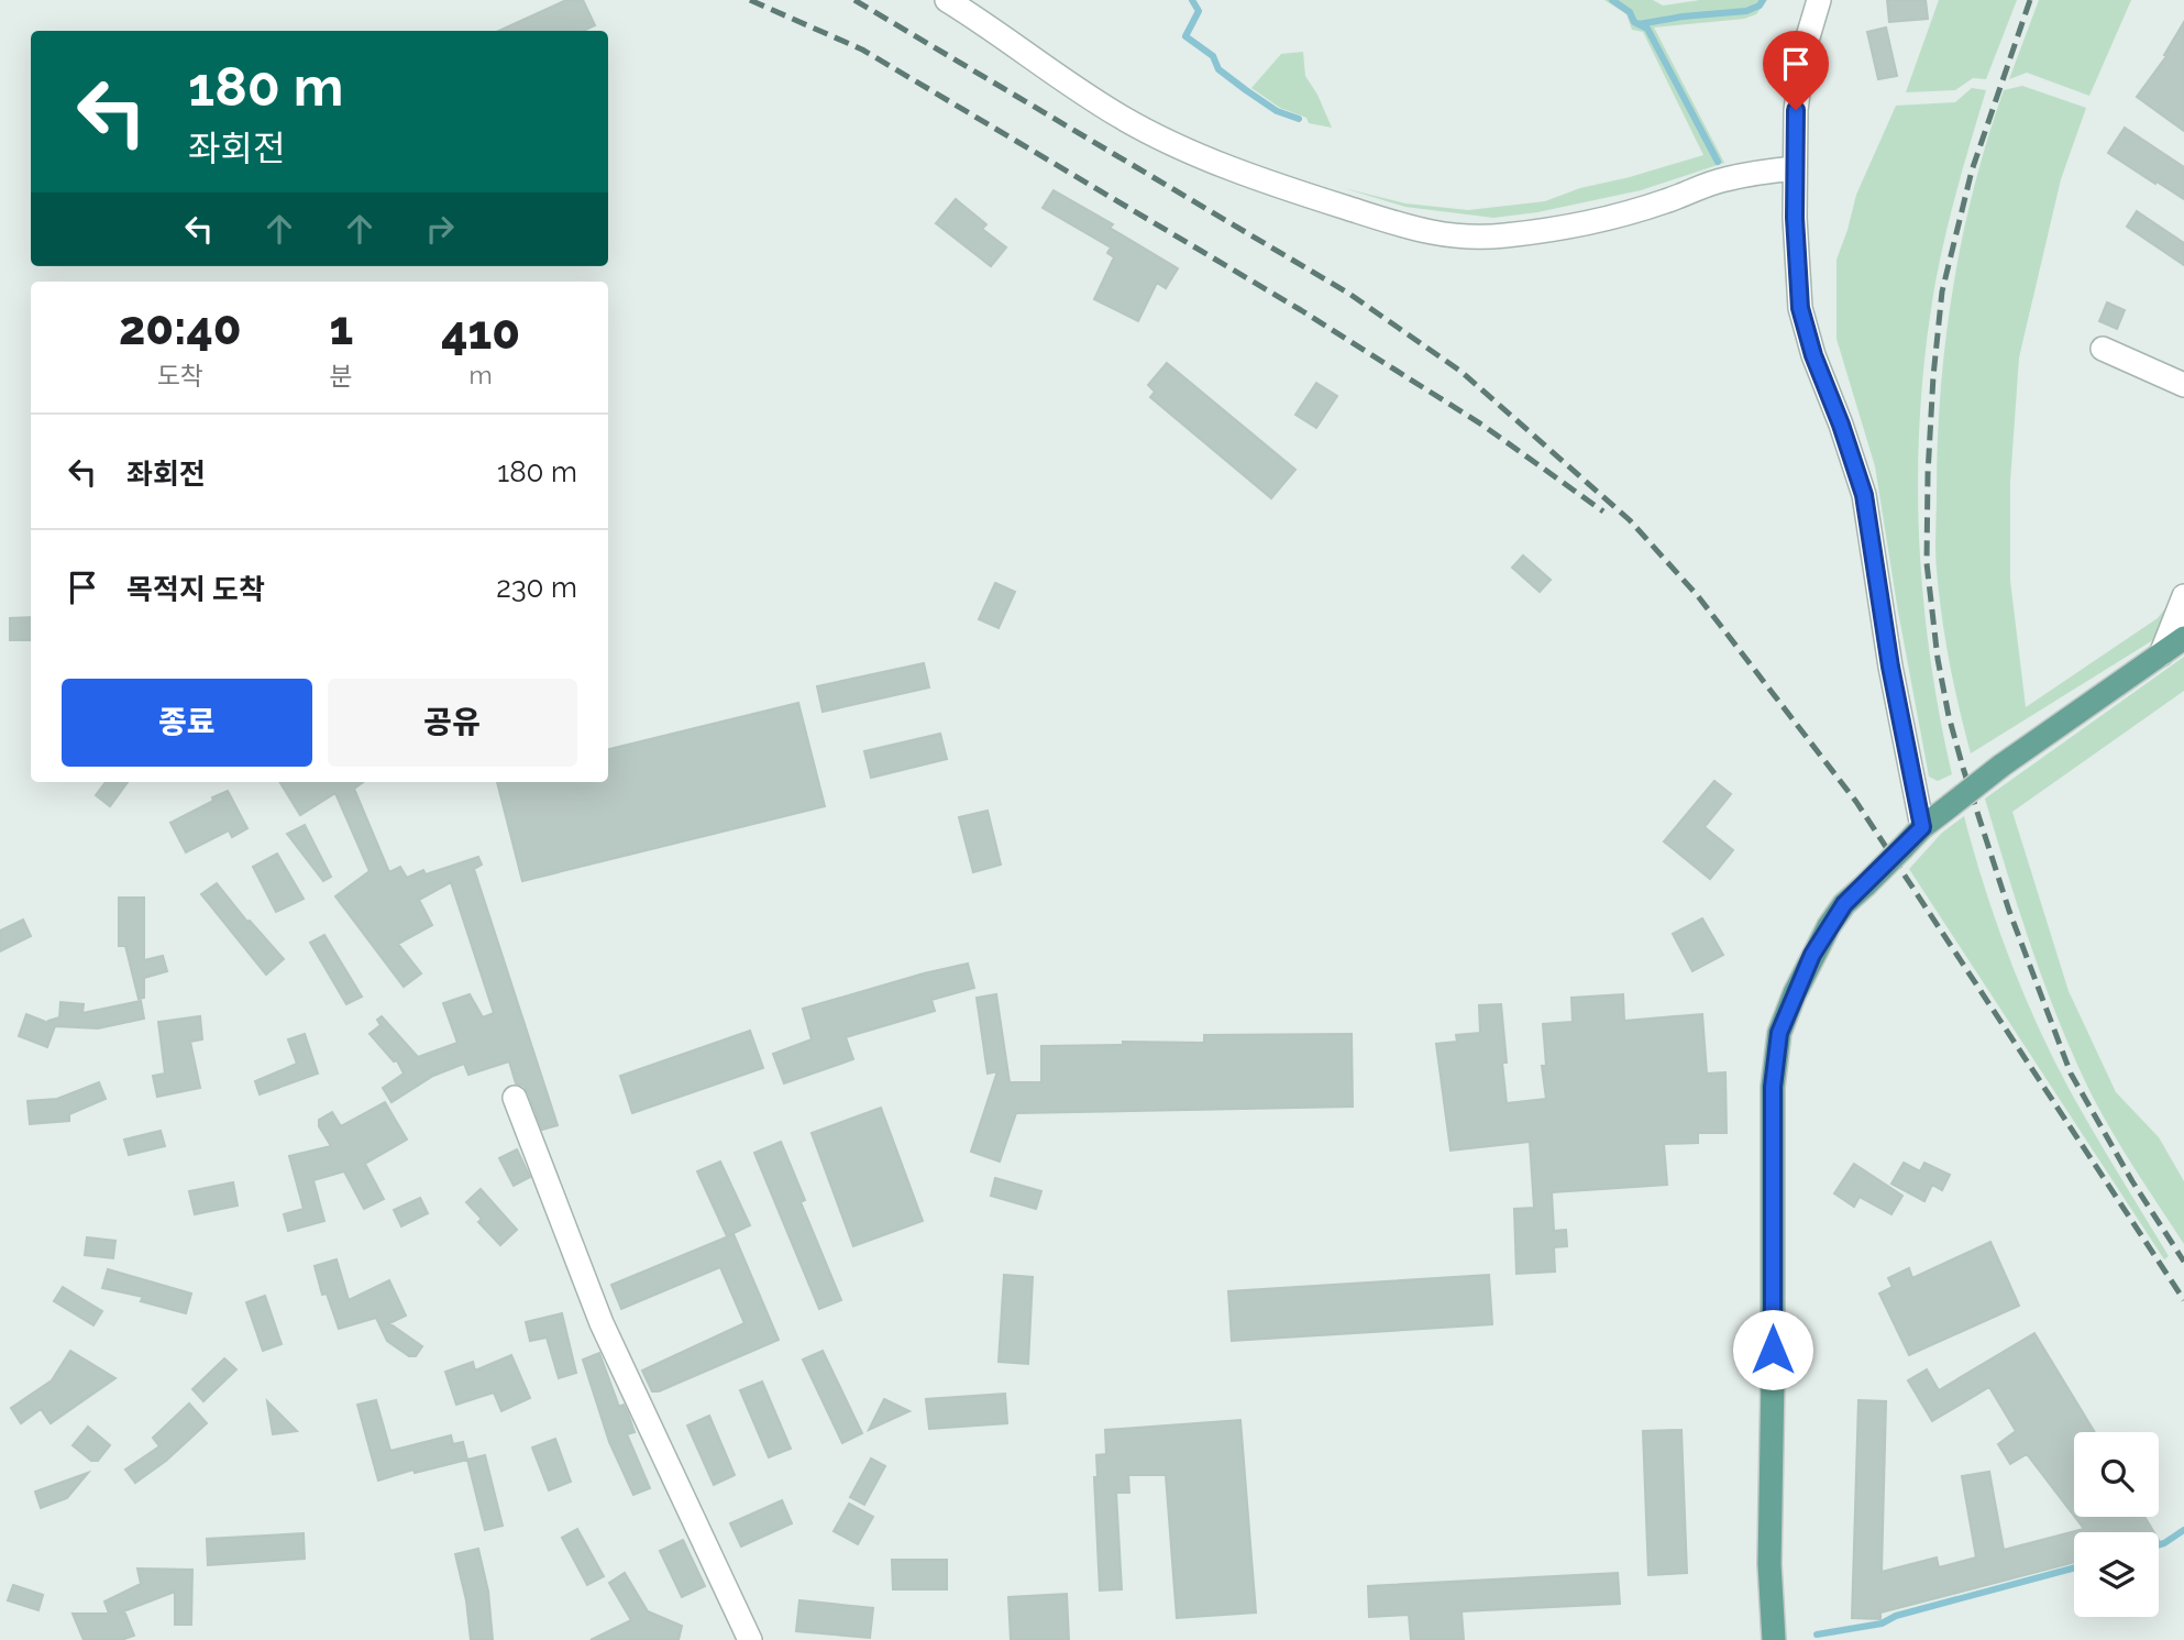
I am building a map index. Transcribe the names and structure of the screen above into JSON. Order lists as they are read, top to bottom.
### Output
{
  "page": {
    "turn": ["180 m", "좌회전"],
    "eta": [
      "20:40",
      "도착",
      "1",
      "분",
      "410",
      "m"
    ],
    "list": [
      {
        "name": "좌회전",
        "value": "180 m"
      },
      {
        "name": "목적지 도착",
        "value": "230 m"
      }
    ],
    "buttons": ["종료", "공유"]
  }
}
